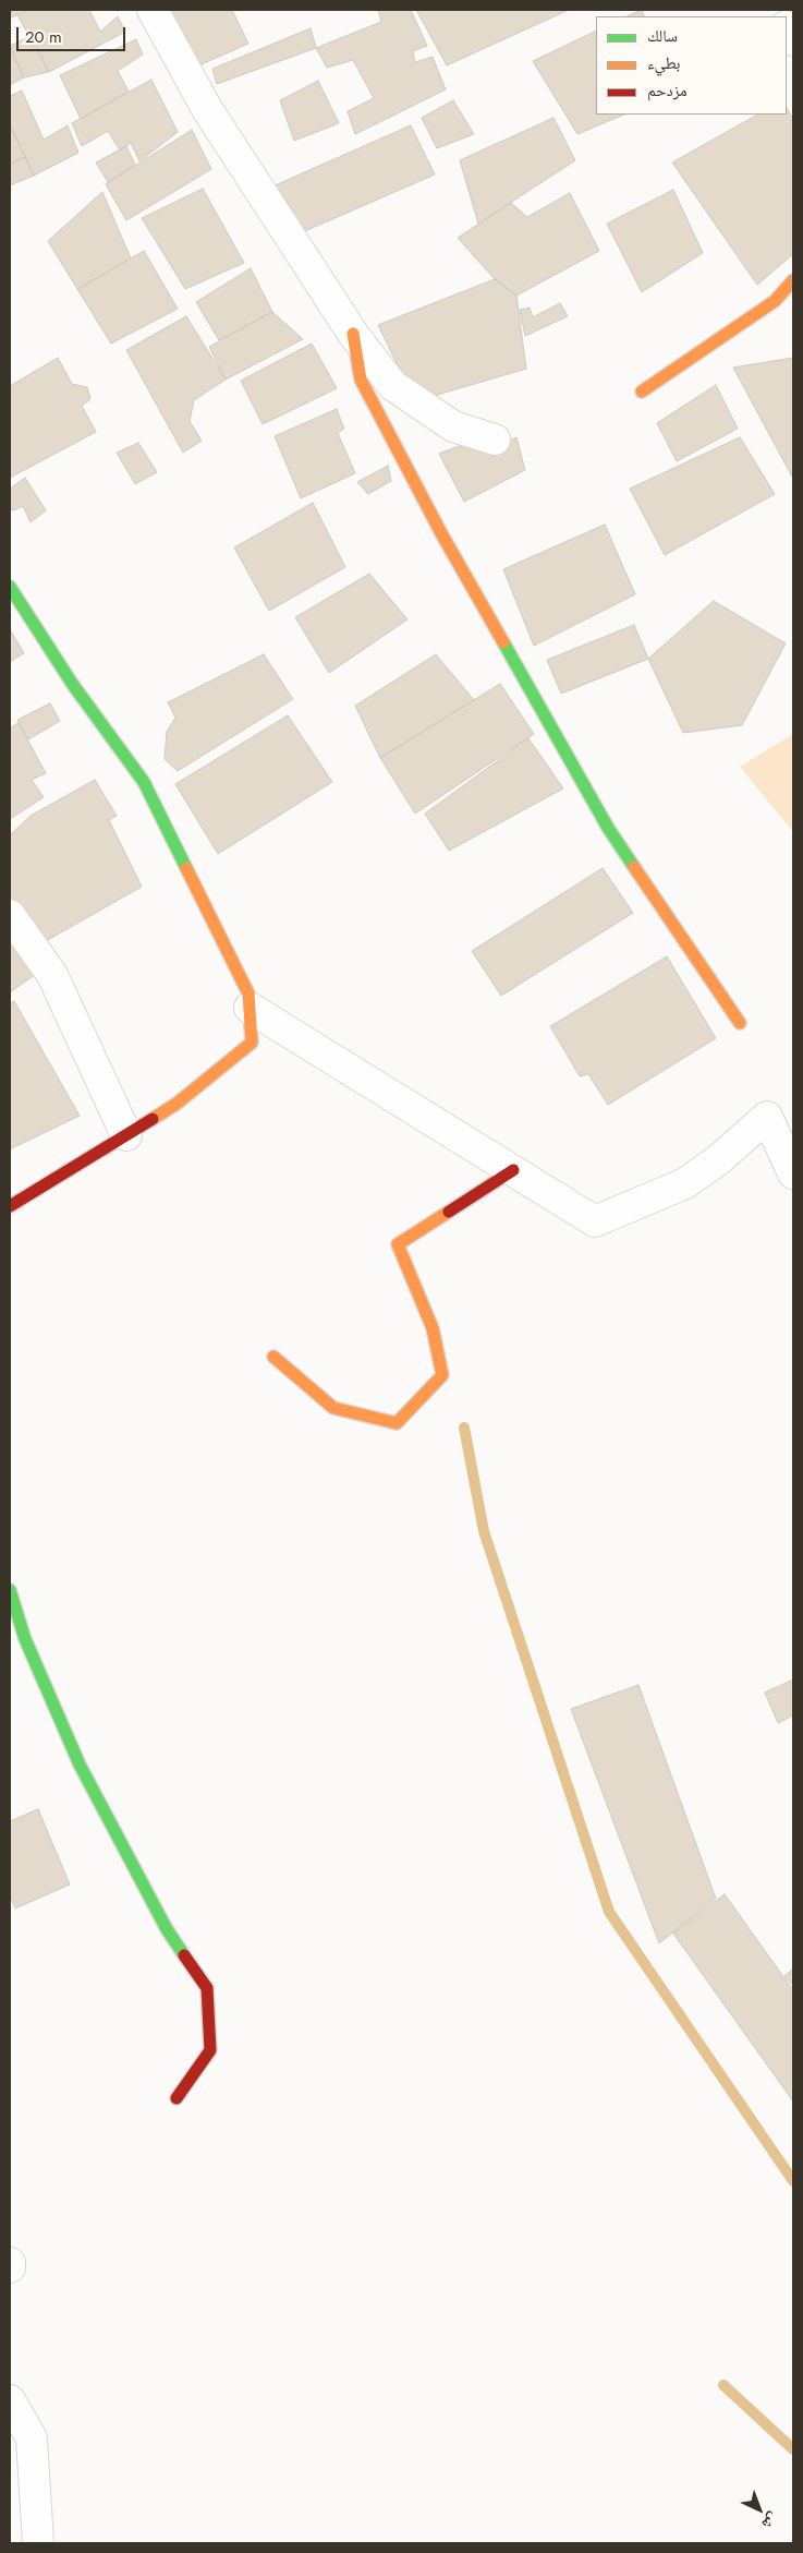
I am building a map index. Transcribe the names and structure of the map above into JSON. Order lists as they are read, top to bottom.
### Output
{
  "legend": ["سالك", "بطيء", "مزدحم"],
  "scale_bar": "20 m",
  "north": "bottom right"
}
